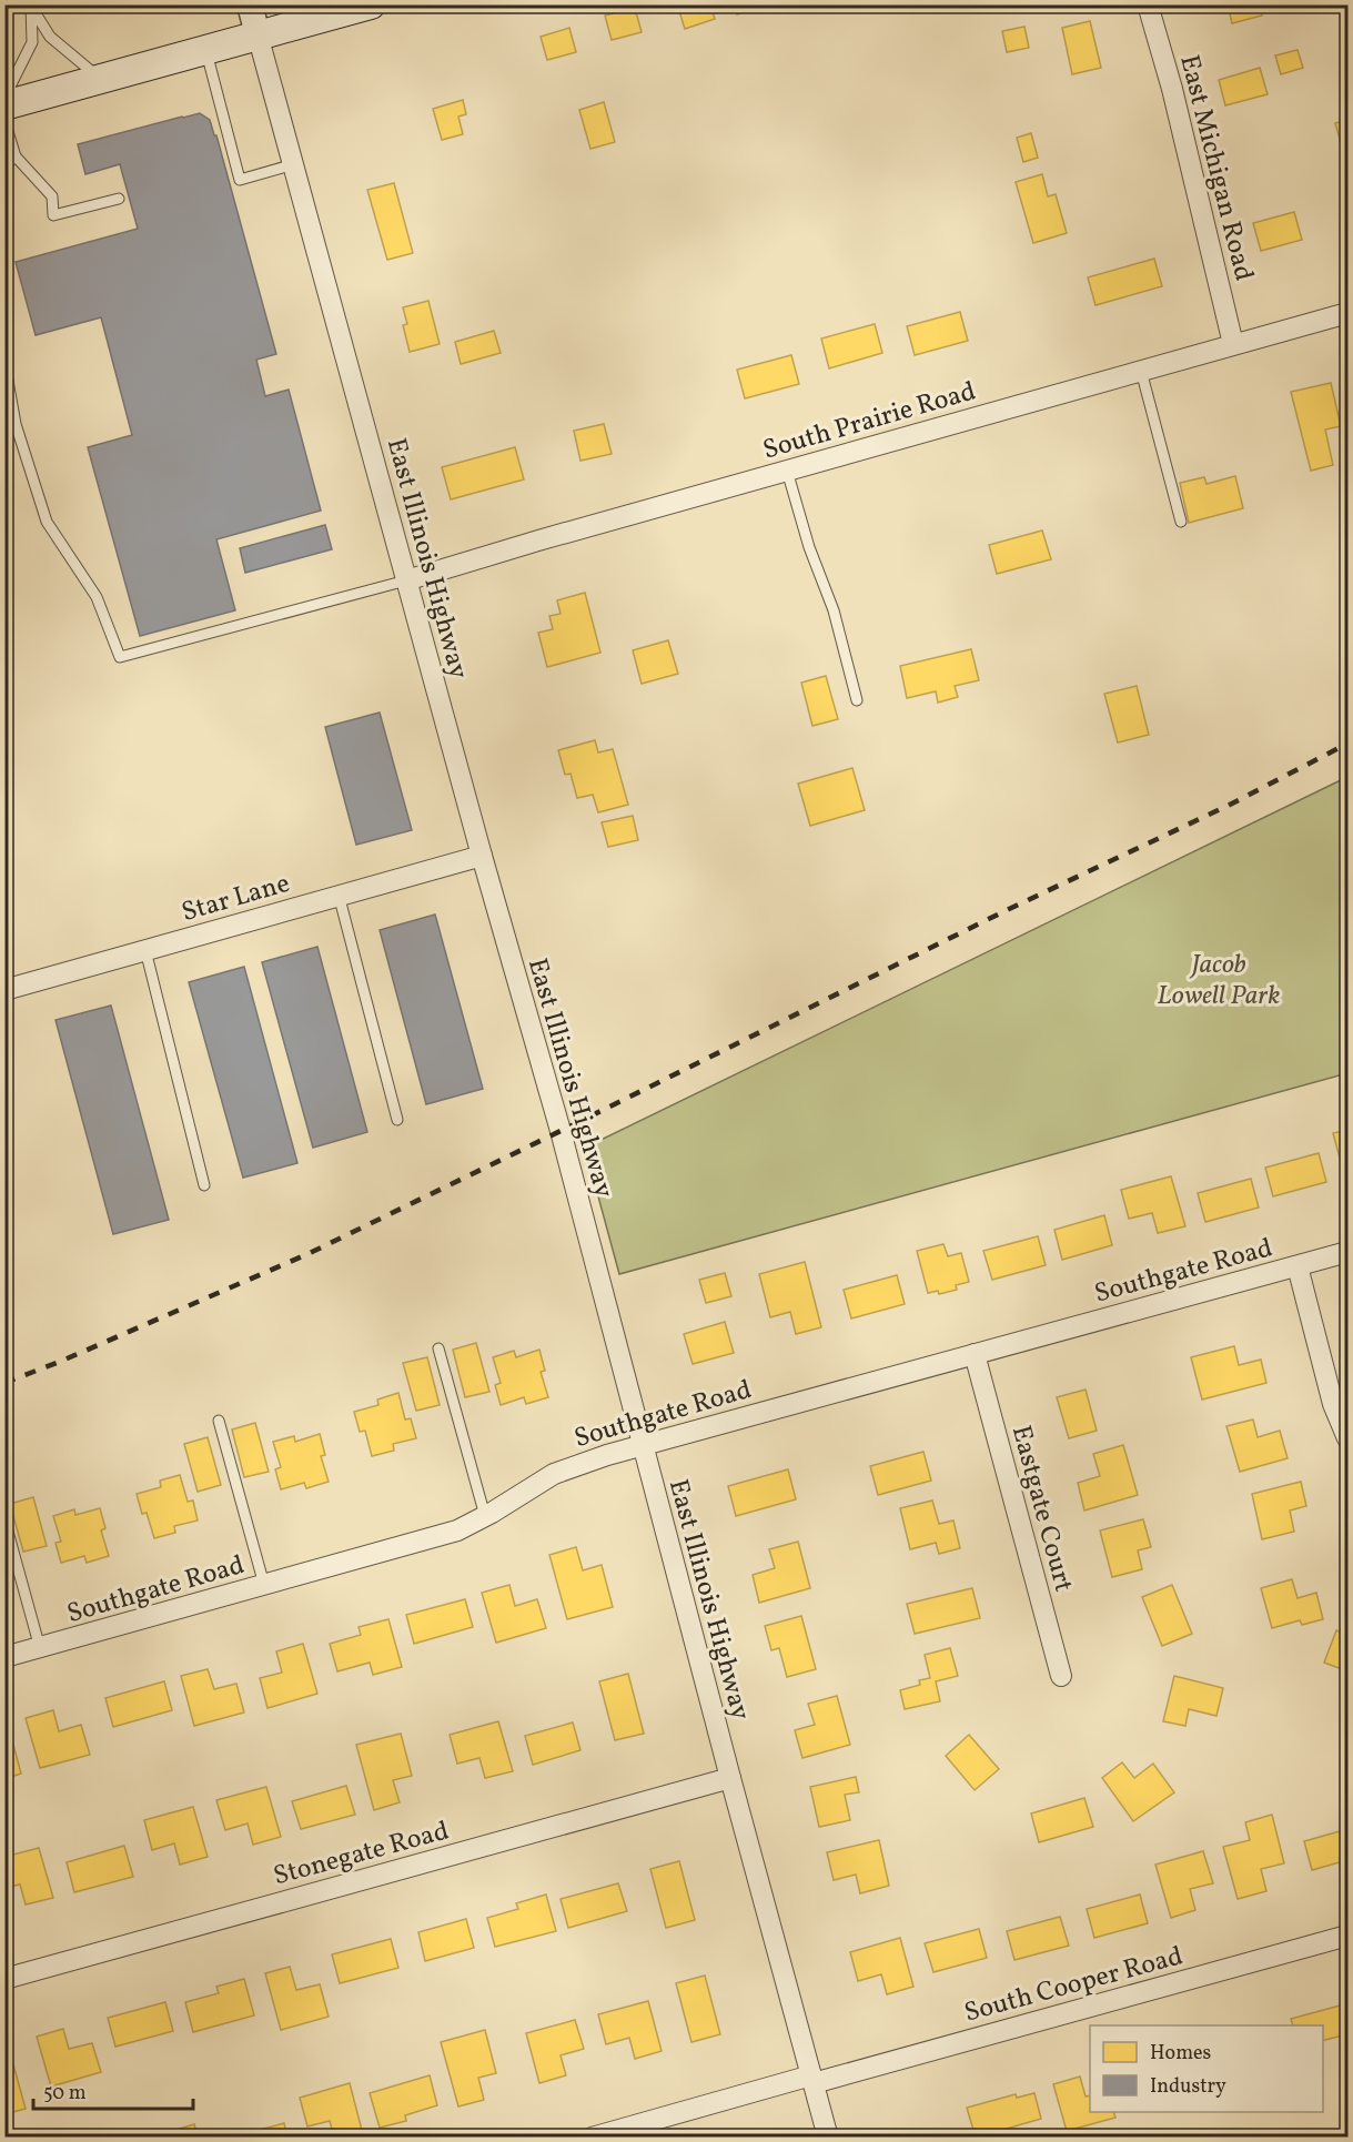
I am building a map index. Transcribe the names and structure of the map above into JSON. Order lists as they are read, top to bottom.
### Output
{
  "streets": {
    "street": [
      "East Michigan Road",
      "South Prairie Road",
      "East Illinois Highway",
      "Star Lane",
      "Southgate Road",
      "Eastgate Court",
      "Stonegate Road",
      "South Cooper Road"
    ]
  },
  "crossings": [
    ["East Michigan Road", "South Prairie Road"],
    ["South Prairie Road", "East Illinois Highway"],
    ["East Illinois Highway", "Star Lane"],
    ["East Illinois Highway", "Southgate Road"],
    ["East Illinois Highway", "Stonegate Road"],
    ["East Illinois Highway", "South Cooper Road"],
    ["Southgate Road", "Eastgate Court"]
  ],
  "parks": ["Jacob Lowell Park"],
  "legend": ["Homes", "Industry"],
  "scale_bar": "50 m"
}
